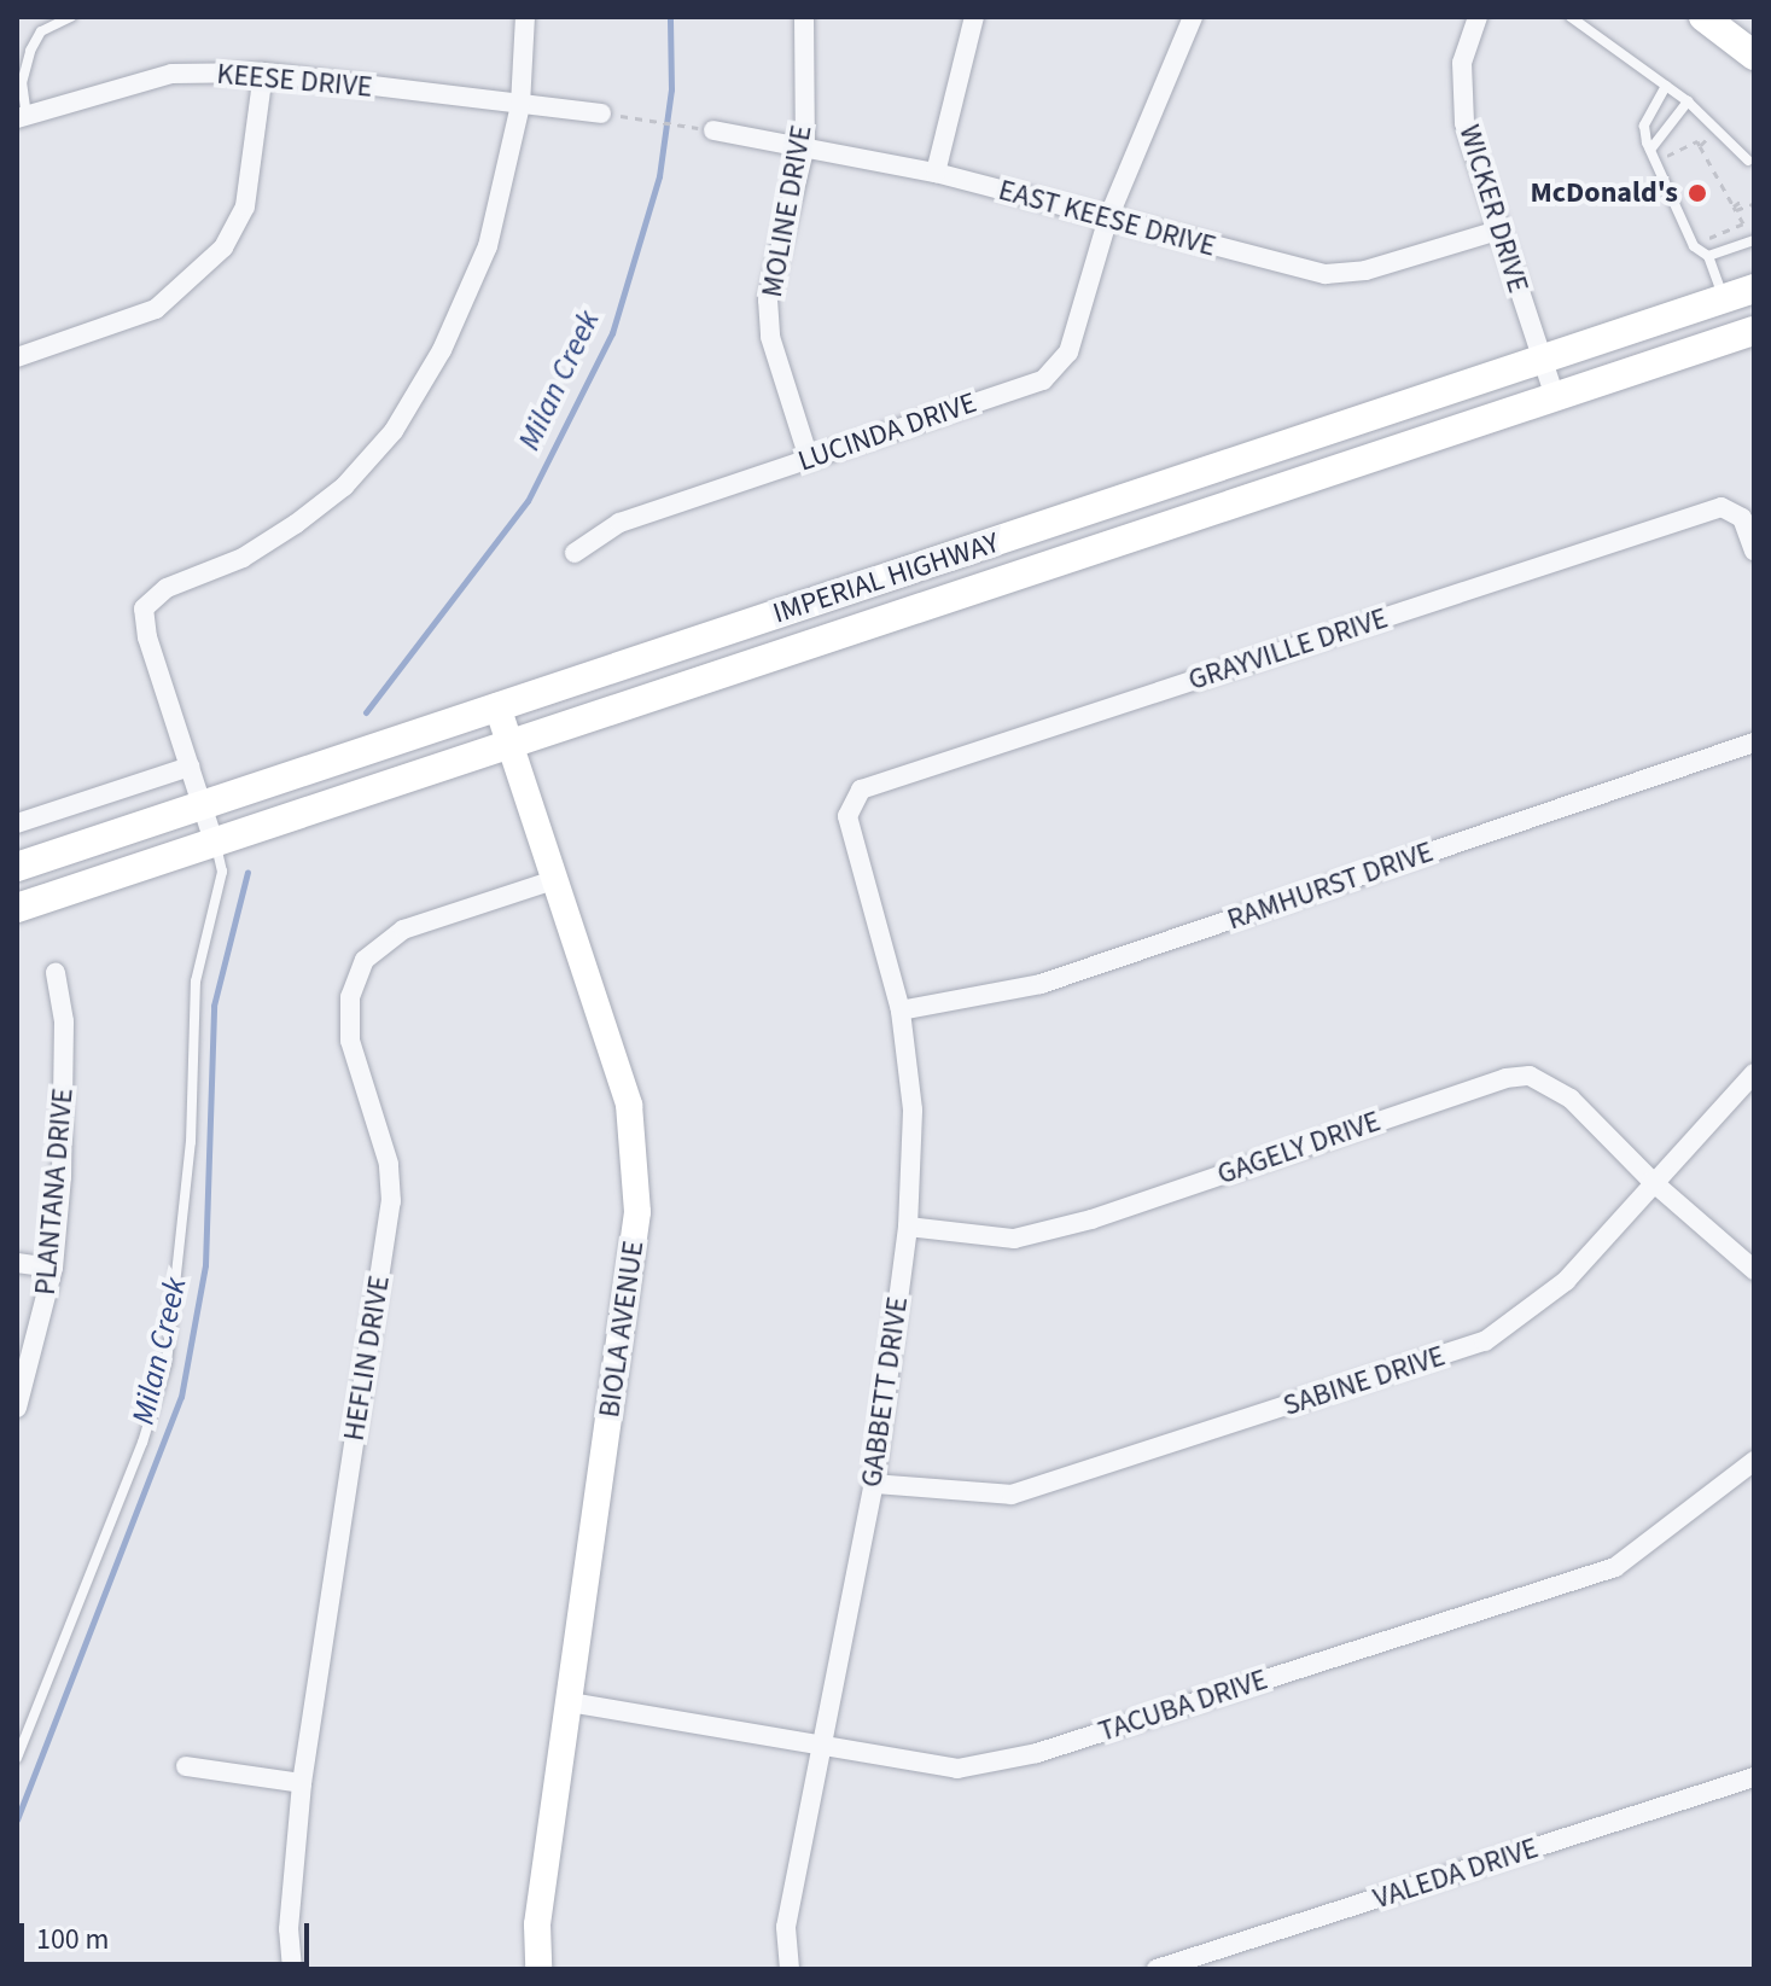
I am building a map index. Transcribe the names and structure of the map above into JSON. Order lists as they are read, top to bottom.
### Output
{
  "streets": {
    "main road": ["IMPERIAL HIGHWAY"],
    "street": [
      "KEESE DRIVE",
      "WICKER DRIVE",
      "MOLINE DRIVE",
      "EAST KEESE DRIVE",
      "LUCINDA DRIVE",
      "GRAYVILLE DRIVE",
      "RAMHURST DRIVE",
      "GAGELY DRIVE",
      "PLANTANA DRIVE",
      "BIOLA AVENUE",
      "HEFLIN DRIVE",
      "SABINE DRIVE",
      "GABBETT DRIVE",
      "TACUBA DRIVE",
      "VALEDA DRIVE"
    ]
  },
  "crossings": [
    ["WICKER DRIVE", "EAST KEESE DRIVE"],
    ["WICKER DRIVE", "IMPERIAL HIGHWAY"],
    ["MOLINE DRIVE", "EAST KEESE DRIVE"],
    ["MOLINE DRIVE", "LUCINDA DRIVE"],
    ["EAST KEESE DRIVE", "LUCINDA DRIVE"],
    ["IMPERIAL HIGHWAY", "BIOLA AVENUE"],
    ["GRAYVILLE DRIVE", "GABBETT DRIVE"],
    ["RAMHURST DRIVE", "GABBETT DRIVE"],
    ["GAGELY DRIVE", "SABINE DRIVE"],
    ["GAGELY DRIVE", "GABBETT DRIVE"],
    ["BIOLA AVENUE", "HEFLIN DRIVE"],
    ["BIOLA AVENUE", "TACUBA DRIVE"],
    ["SABINE DRIVE", "GABBETT DRIVE"],
    ["GABBETT DRIVE", "TACUBA DRIVE"]
  ],
  "water": ["Milan Creek"],
  "places": ["McDonald's"],
  "scale_bar": "100 m"
}
